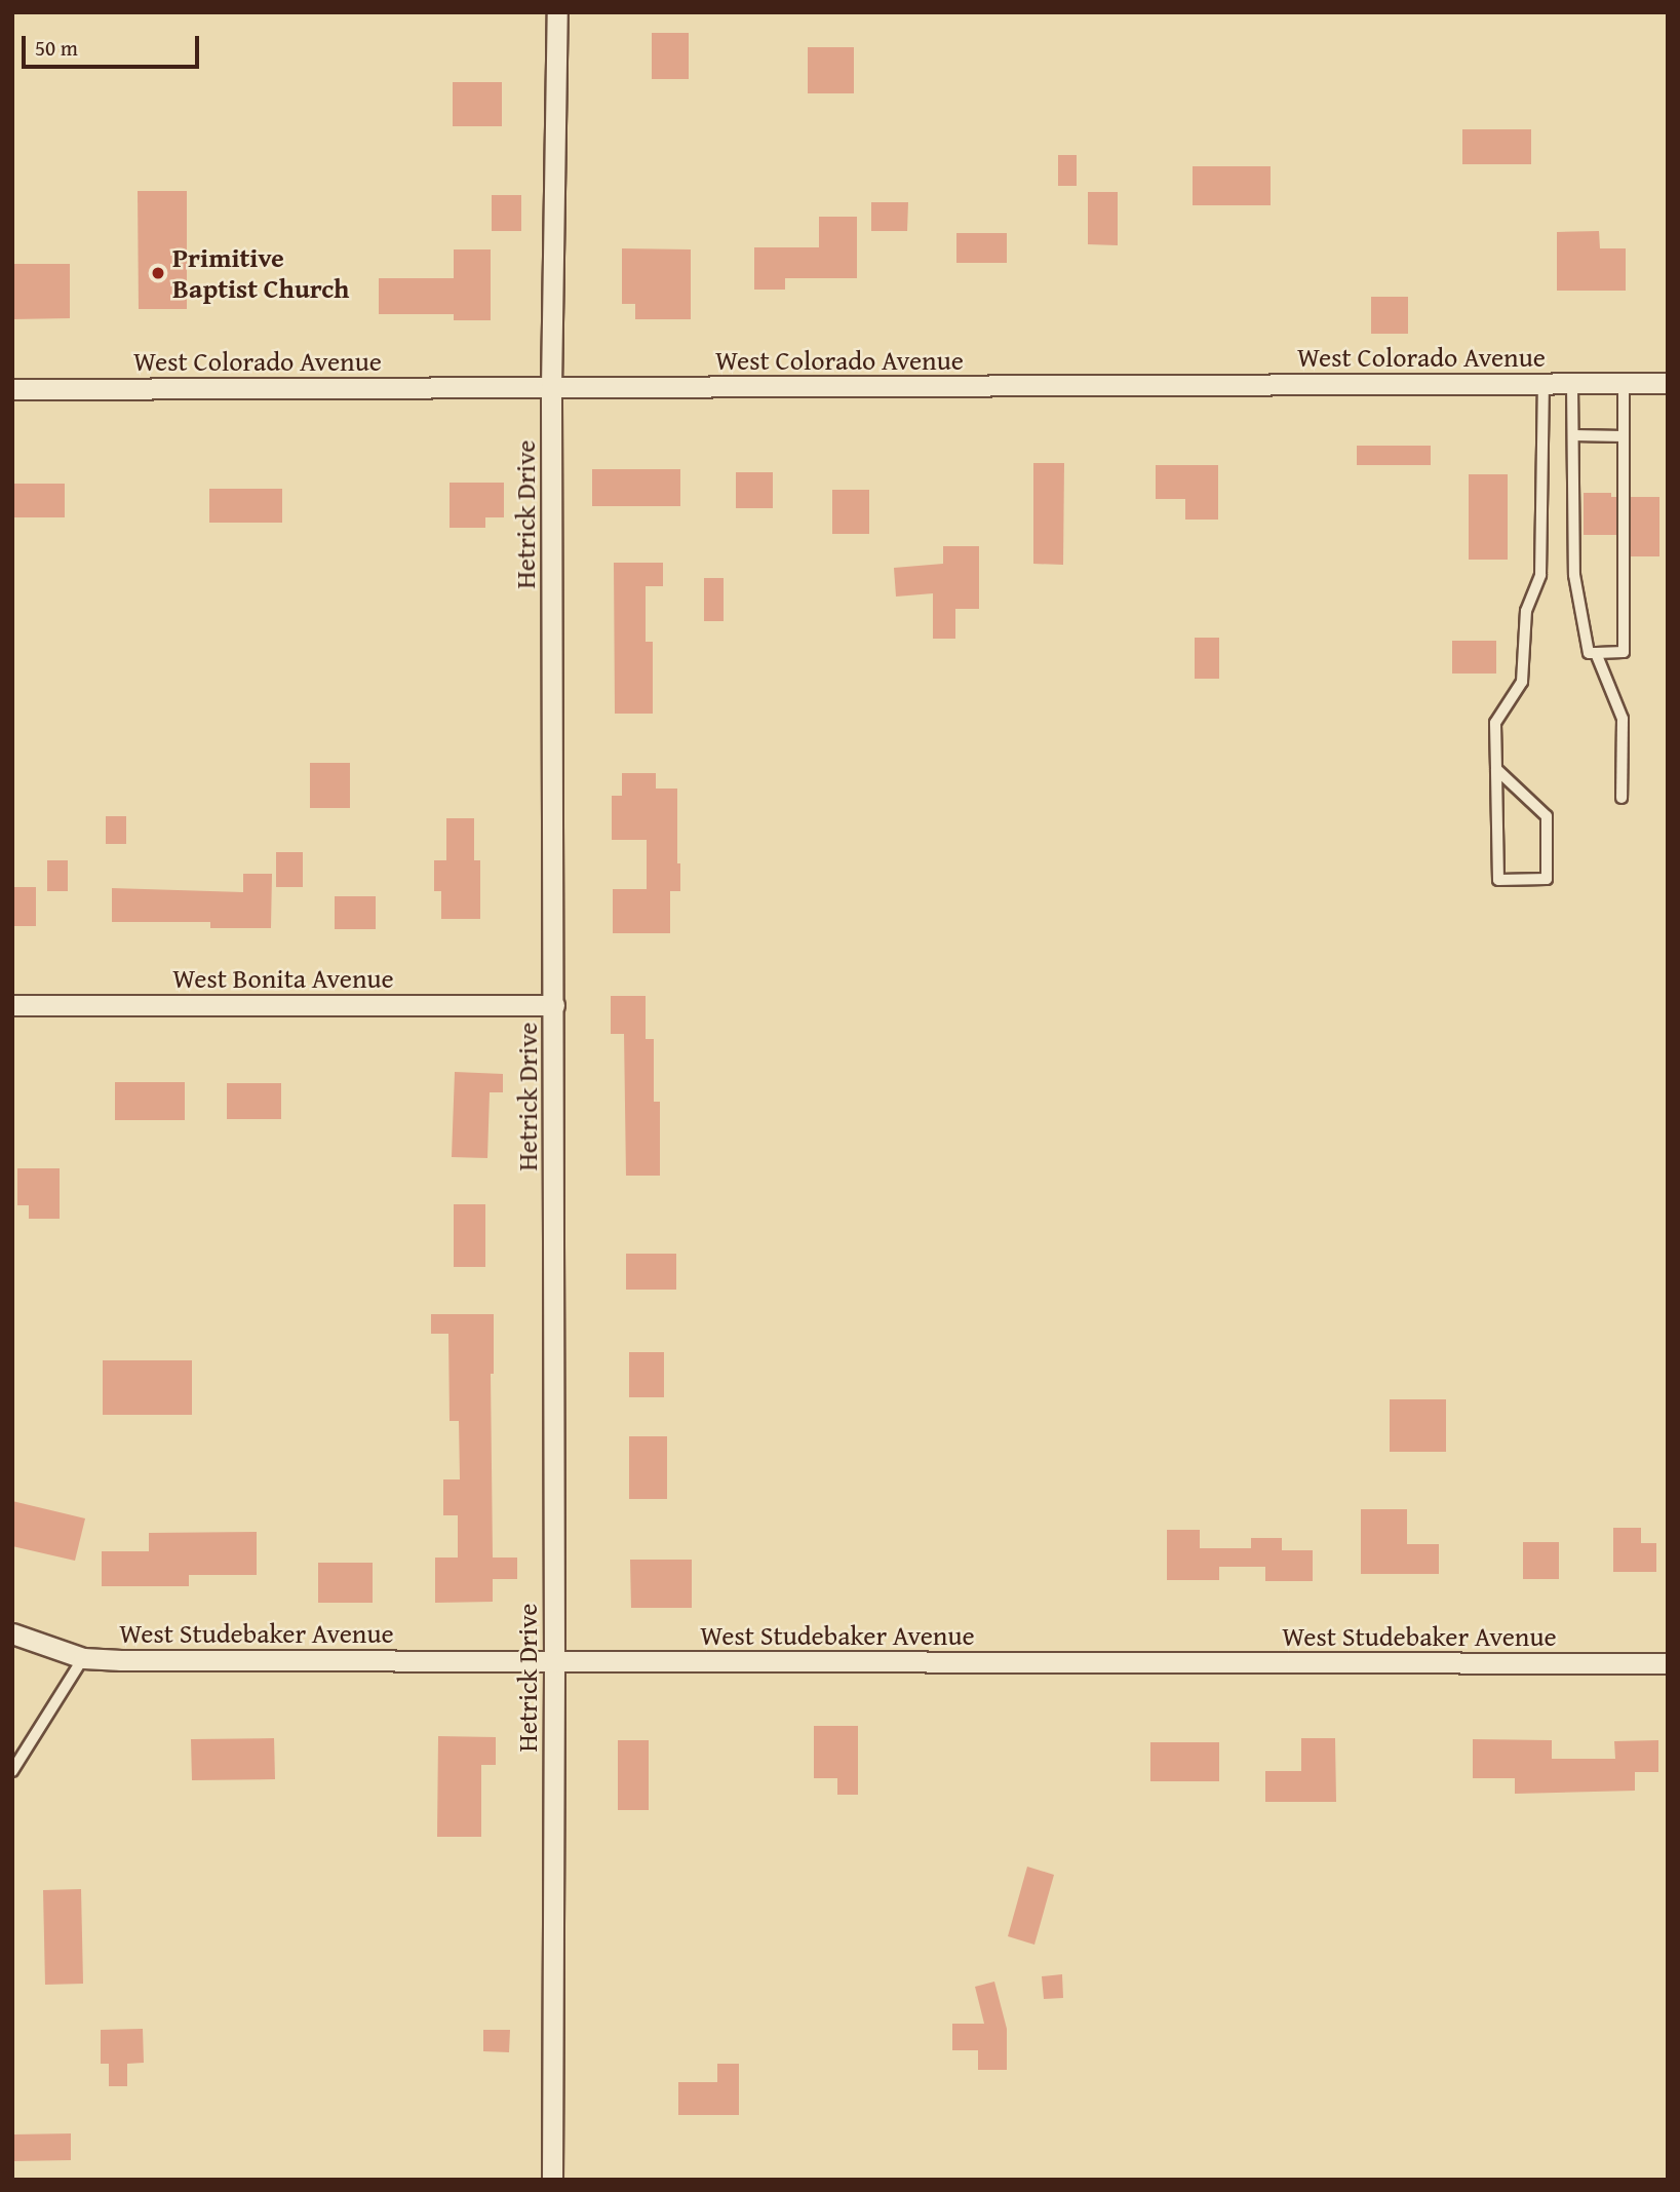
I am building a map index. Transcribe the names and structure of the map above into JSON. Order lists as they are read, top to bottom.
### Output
{
  "streets": {
    "street": [
      "West Colorado Avenue",
      "Hetrick Drive",
      "West Bonita Avenue",
      "West Studebaker Avenue"
    ]
  },
  "crossings": [
    ["West Colorado Avenue", "Hetrick Drive"],
    ["Hetrick Drive", "West Bonita Avenue"],
    ["Hetrick Drive", "West Studebaker Avenue"]
  ],
  "places": ["Primitive Baptist Church"],
  "scale_bar": "50 m"
}
